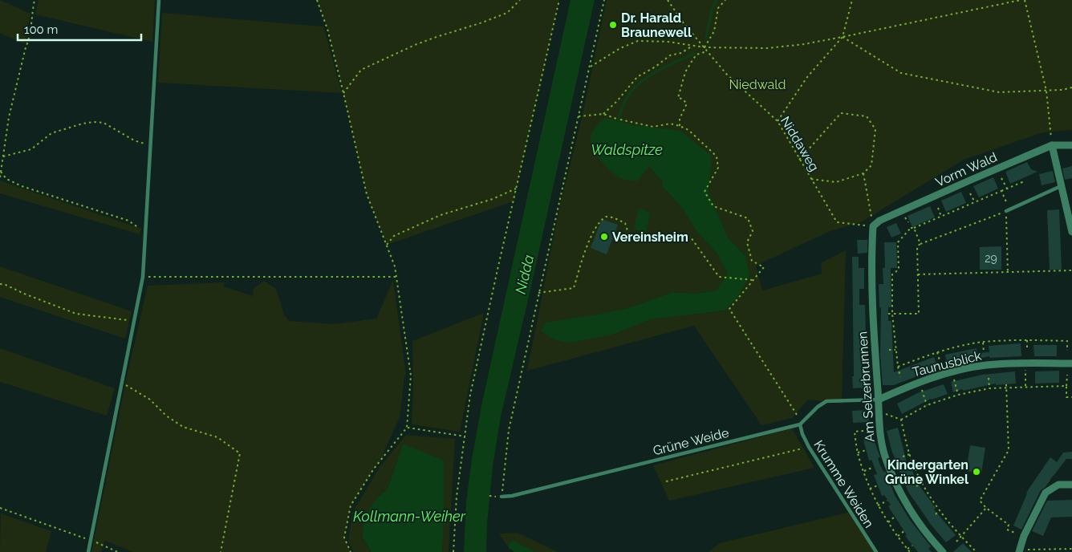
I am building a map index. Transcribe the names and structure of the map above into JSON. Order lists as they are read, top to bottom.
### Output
{
  "streets": {
    "street": ["Vorm Wald", "Taunusblick", "Am Selzerbrunnen"],
    "lane": ["Grüne Weide", "Krumme Weiden"],
    "path": ["Niddaweg"]
  },
  "crossings": [
    ["Niddaweg", "Vorm Wald"],
    ["Niddaweg", "Am Selzerbrunnen"],
    ["Vorm Wald", "Am Selzerbrunnen"],
    ["Taunusblick", "Am Selzerbrunnen"],
    ["Grüne Weide", "Krumme Weiden"]
  ],
  "water": ["Waldspitze", "Nidda", "Kollmann-Weiher"],
  "parks": ["Niedwald"],
  "places": ["Dr. Harald Braunewell", "Vereinsheim", "Kindergarten Grüne Winkel"],
  "house_numbers": ["29"],
  "scale_bar": "100 m"
}
